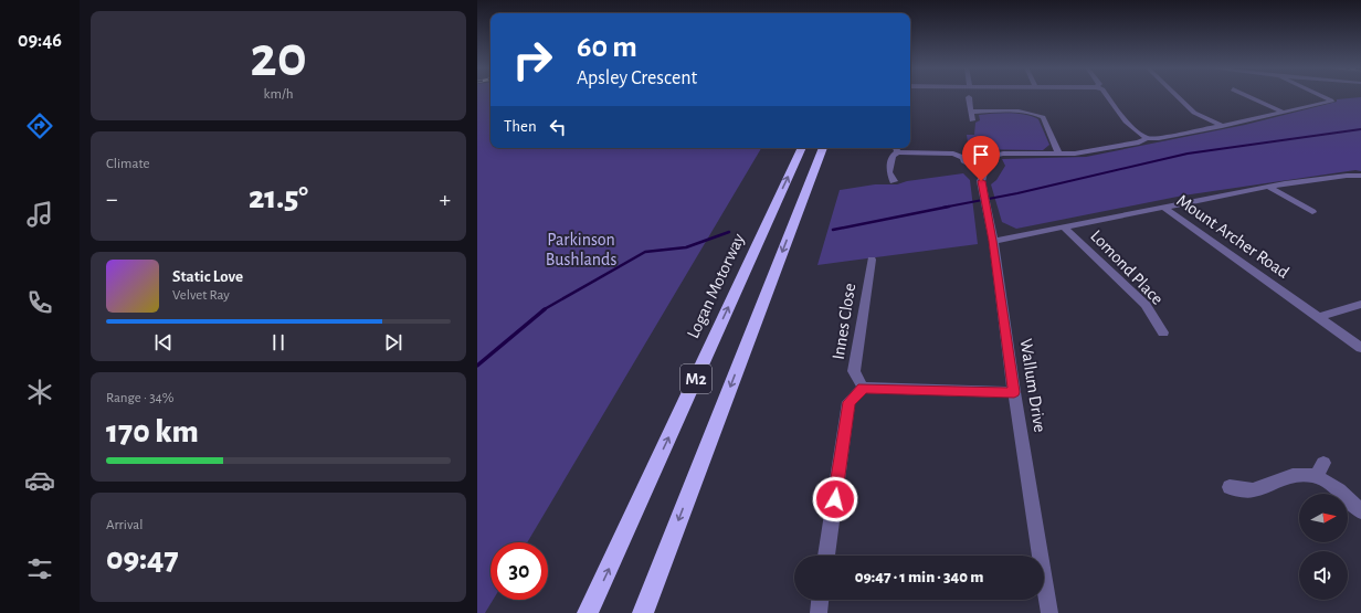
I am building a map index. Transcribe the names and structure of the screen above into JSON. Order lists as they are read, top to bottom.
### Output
{
  "streets": {
    "highway": ["Logan Motorway", "M2"],
    "street": [
      "Mount Archer Road",
      "Lomond Place",
      "Innes Close",
      "Wallum Drive"
    ]
  },
  "crossings": [
    ["Mount Archer Road", "Lomond Place"],
    ["Mount Archer Road", "Wallum Drive"]
  ],
  "parks": ["Parkinson Bushlands"],
  "north": "right",
  "page": {
    "tabs": "09:46",
    "tile": [
      ["20", "km/h"],
      "Climate",
      ["Range · 34%", "170 km"],
      ["Arrival", "09:47"]
    ],
    "turn": ["60 m", "Apsley Crescent"],
    "then": "Then",
    "heat": ["−", "21.5°", "+"],
    "song": ["Static Love", "Velvet Ray"],
    "limit": "30",
    "trip": "09:47 · 1 min · 340 m"
  }
}
